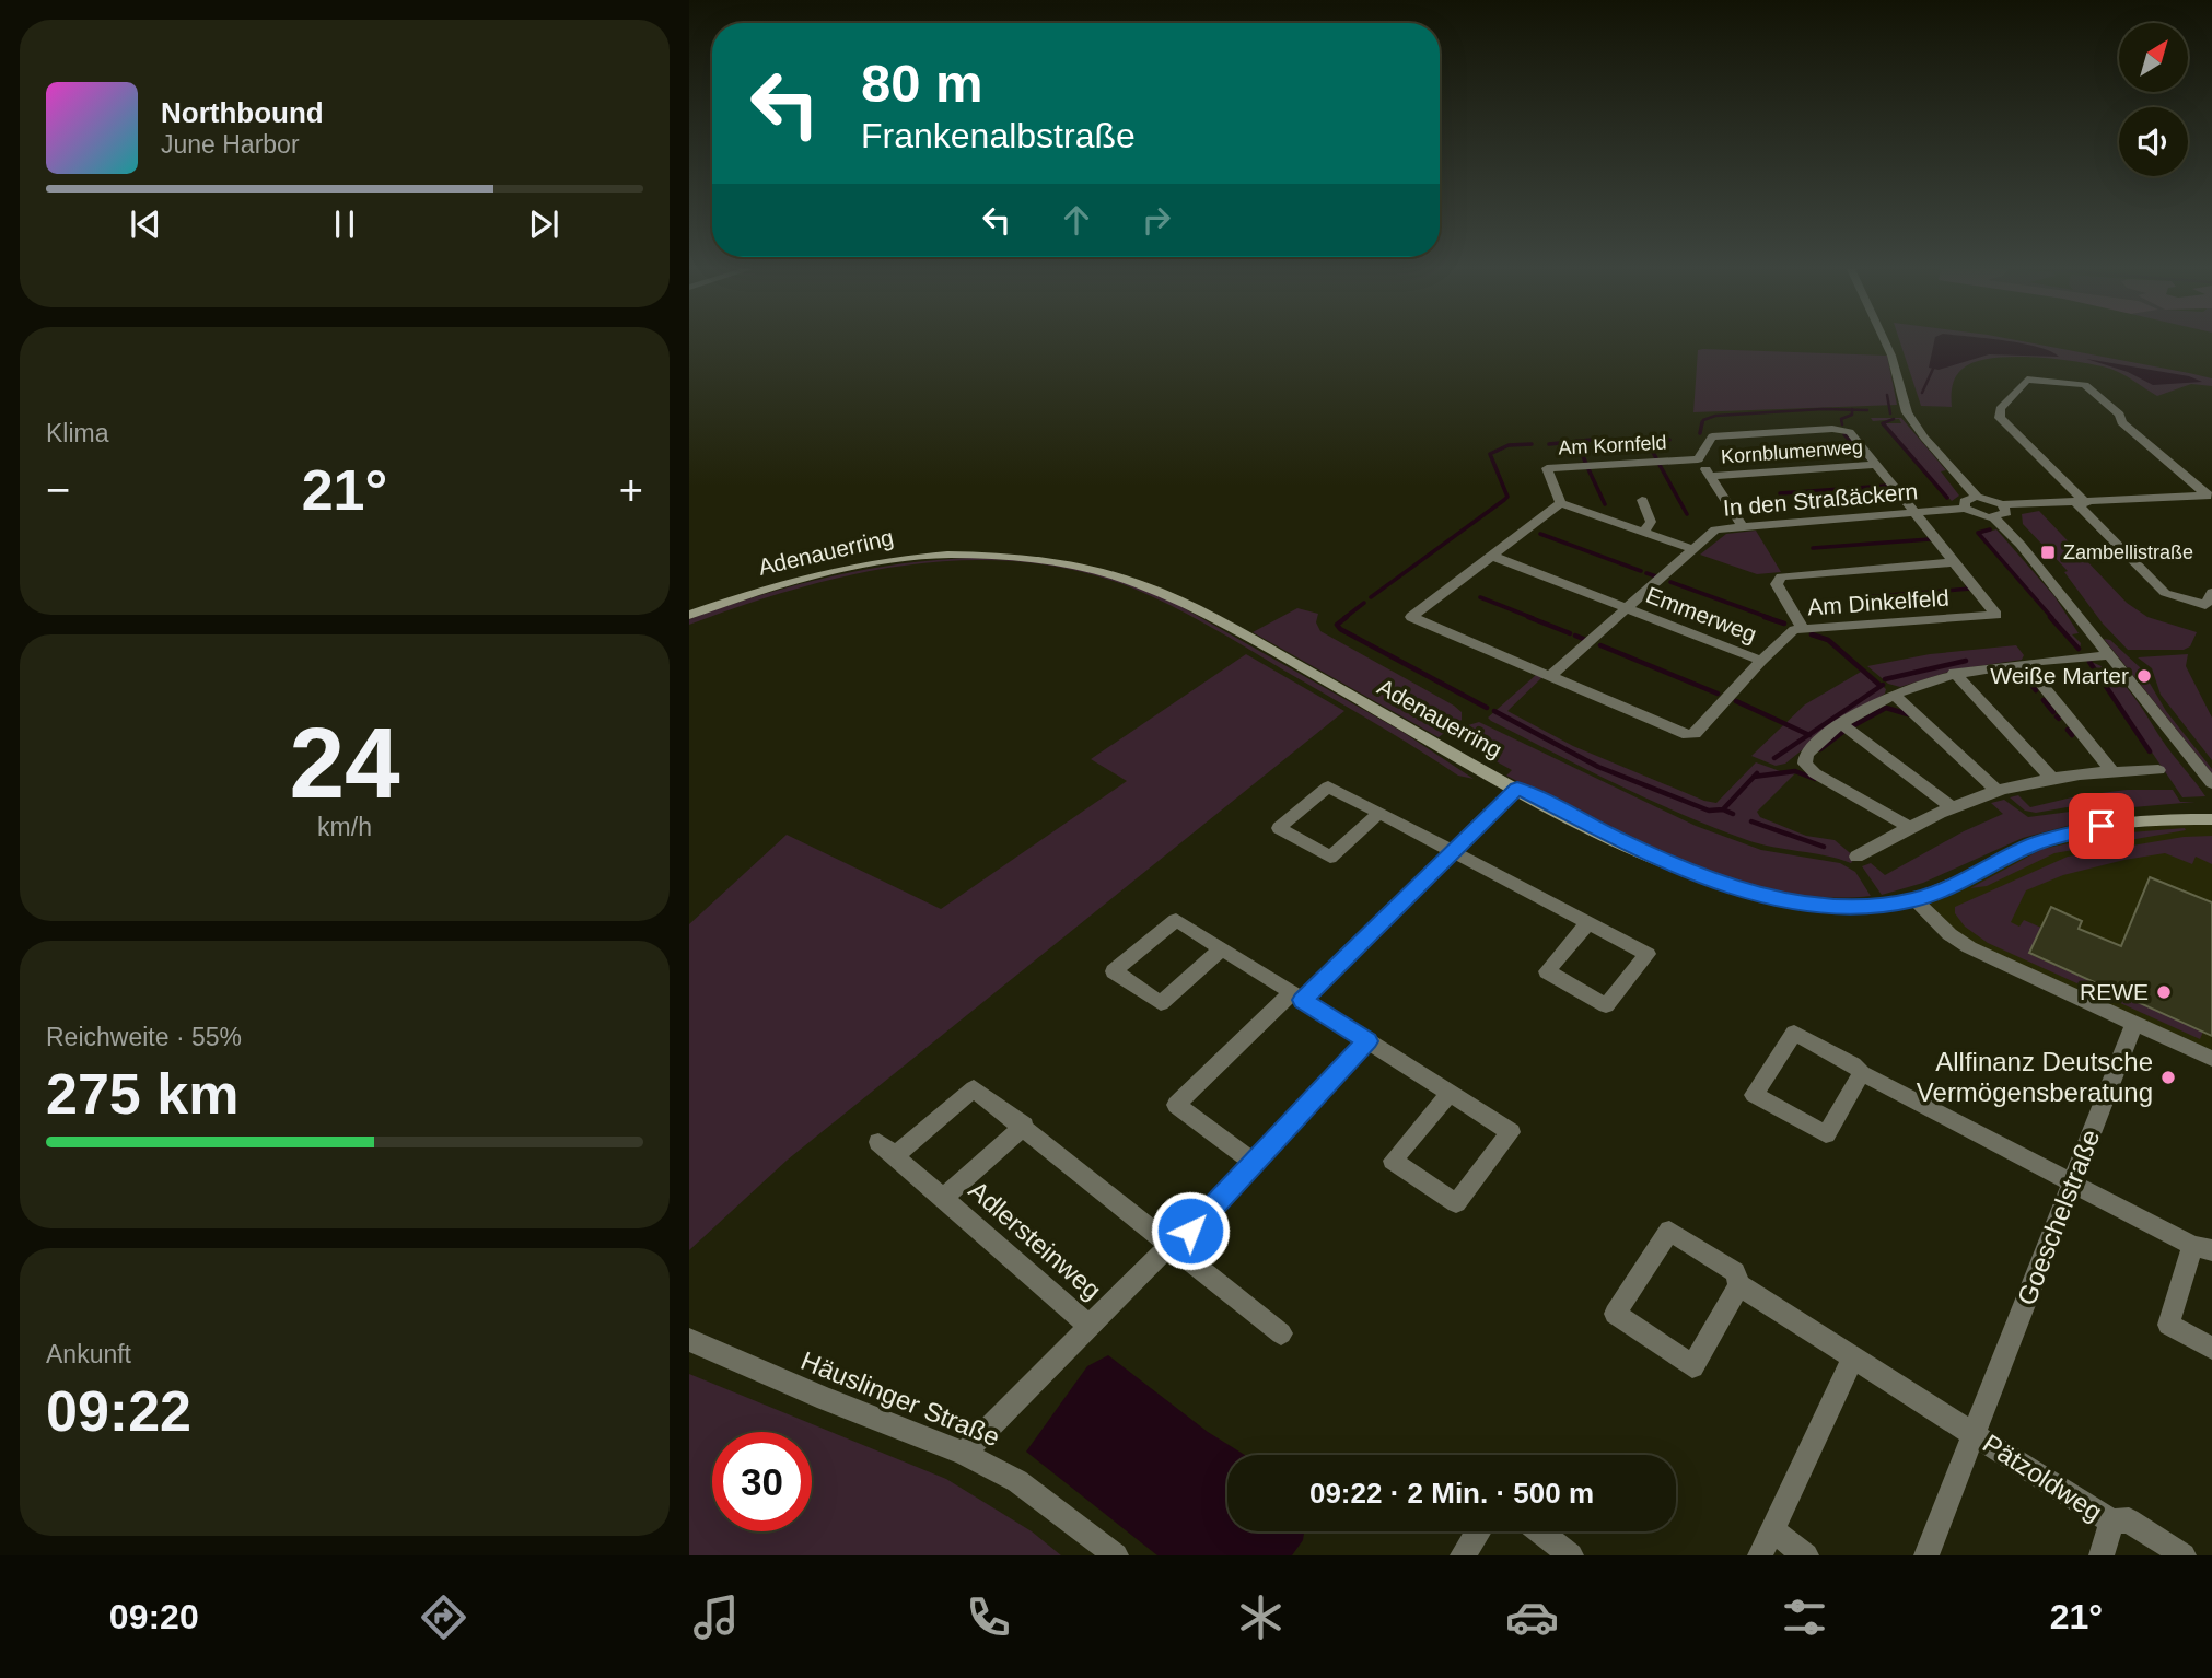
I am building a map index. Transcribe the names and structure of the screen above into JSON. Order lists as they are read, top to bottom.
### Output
{
  "streets": {
    "main road": ["Adenauerring"],
    "street": [
      "Am Kornfeld",
      "Kornblumenweg",
      "In den Straßäckern",
      "Am Dinkelfeld",
      "Emmerweg",
      "Goeschelstraße",
      "Adlersteinweg",
      "Häuslinger Straße",
      "Pätzoldweg"
    ]
  },
  "crossings": [
    ["Am Kornfeld", "Kornblumenweg"],
    ["Am Kornfeld", "In den Straßäckern"],
    ["Am Kornfeld", "Am Dinkelfeld"],
    ["Kornblumenweg", "In den Straßäckern"],
    ["In den Straßäckern", "Am Dinkelfeld"],
    ["In den Straßäckern", "Emmerweg"],
    ["Am Dinkelfeld", "Emmerweg"],
    ["Goeschelstraße", "Pätzoldweg"]
  ],
  "places": {
    "transit": ["Zambellistraße"],
    "other": ["Weiße Marter", "REWE", "Allfinanz Deutsche Vermögensberatung"]
  },
  "north": "top right",
  "page": {
    "turn": ["80 m", "Frankenalbstraße"],
    "song": ["Northbound", "June Harbor"],
    "tile": [
      "Klima",
      ["24", "km/h"],
      ["Reichweite · 55%", "275 km"],
      ["Ankunft", "09:22"]
    ],
    "heat": ["−", "21°", "+"],
    "limit": "30",
    "trip": "09:22 · 2 Min. · 500 m",
    "tabs": ["09:20", "21°"]
  }
}
